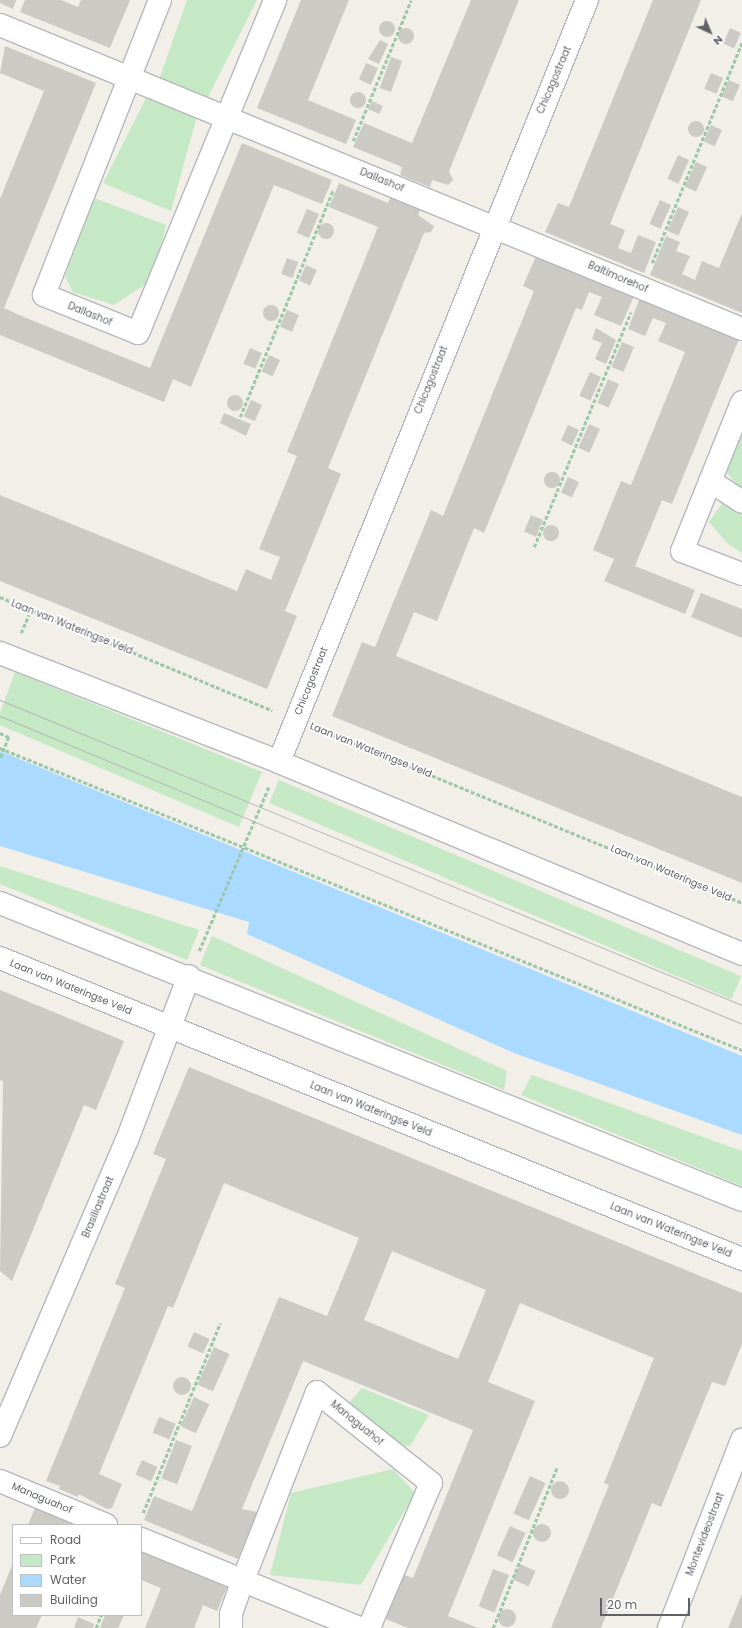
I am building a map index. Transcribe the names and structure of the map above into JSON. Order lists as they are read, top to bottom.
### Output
{
  "streets": {
    "street": [
      "Chicagostraat",
      "Dallashof",
      "Baltimorehof",
      "Laan van Wateringse Veld",
      "Brasiliastraat",
      "Managuahof",
      "Montevideostraat"
    ]
  },
  "crossings": [
    ["Chicagostraat", "Dallashof"],
    ["Chicagostraat", "Baltimorehof"],
    ["Chicagostraat", "Laan van Wateringse Veld"],
    ["Dallashof", "Baltimorehof"],
    ["Laan van Wateringse Veld", "Brasiliastraat"]
  ],
  "legend": [
    "Road",
    "Park",
    "Water",
    "Building"
  ],
  "scale_bar": "20 m",
  "north": "bottom right"
}
